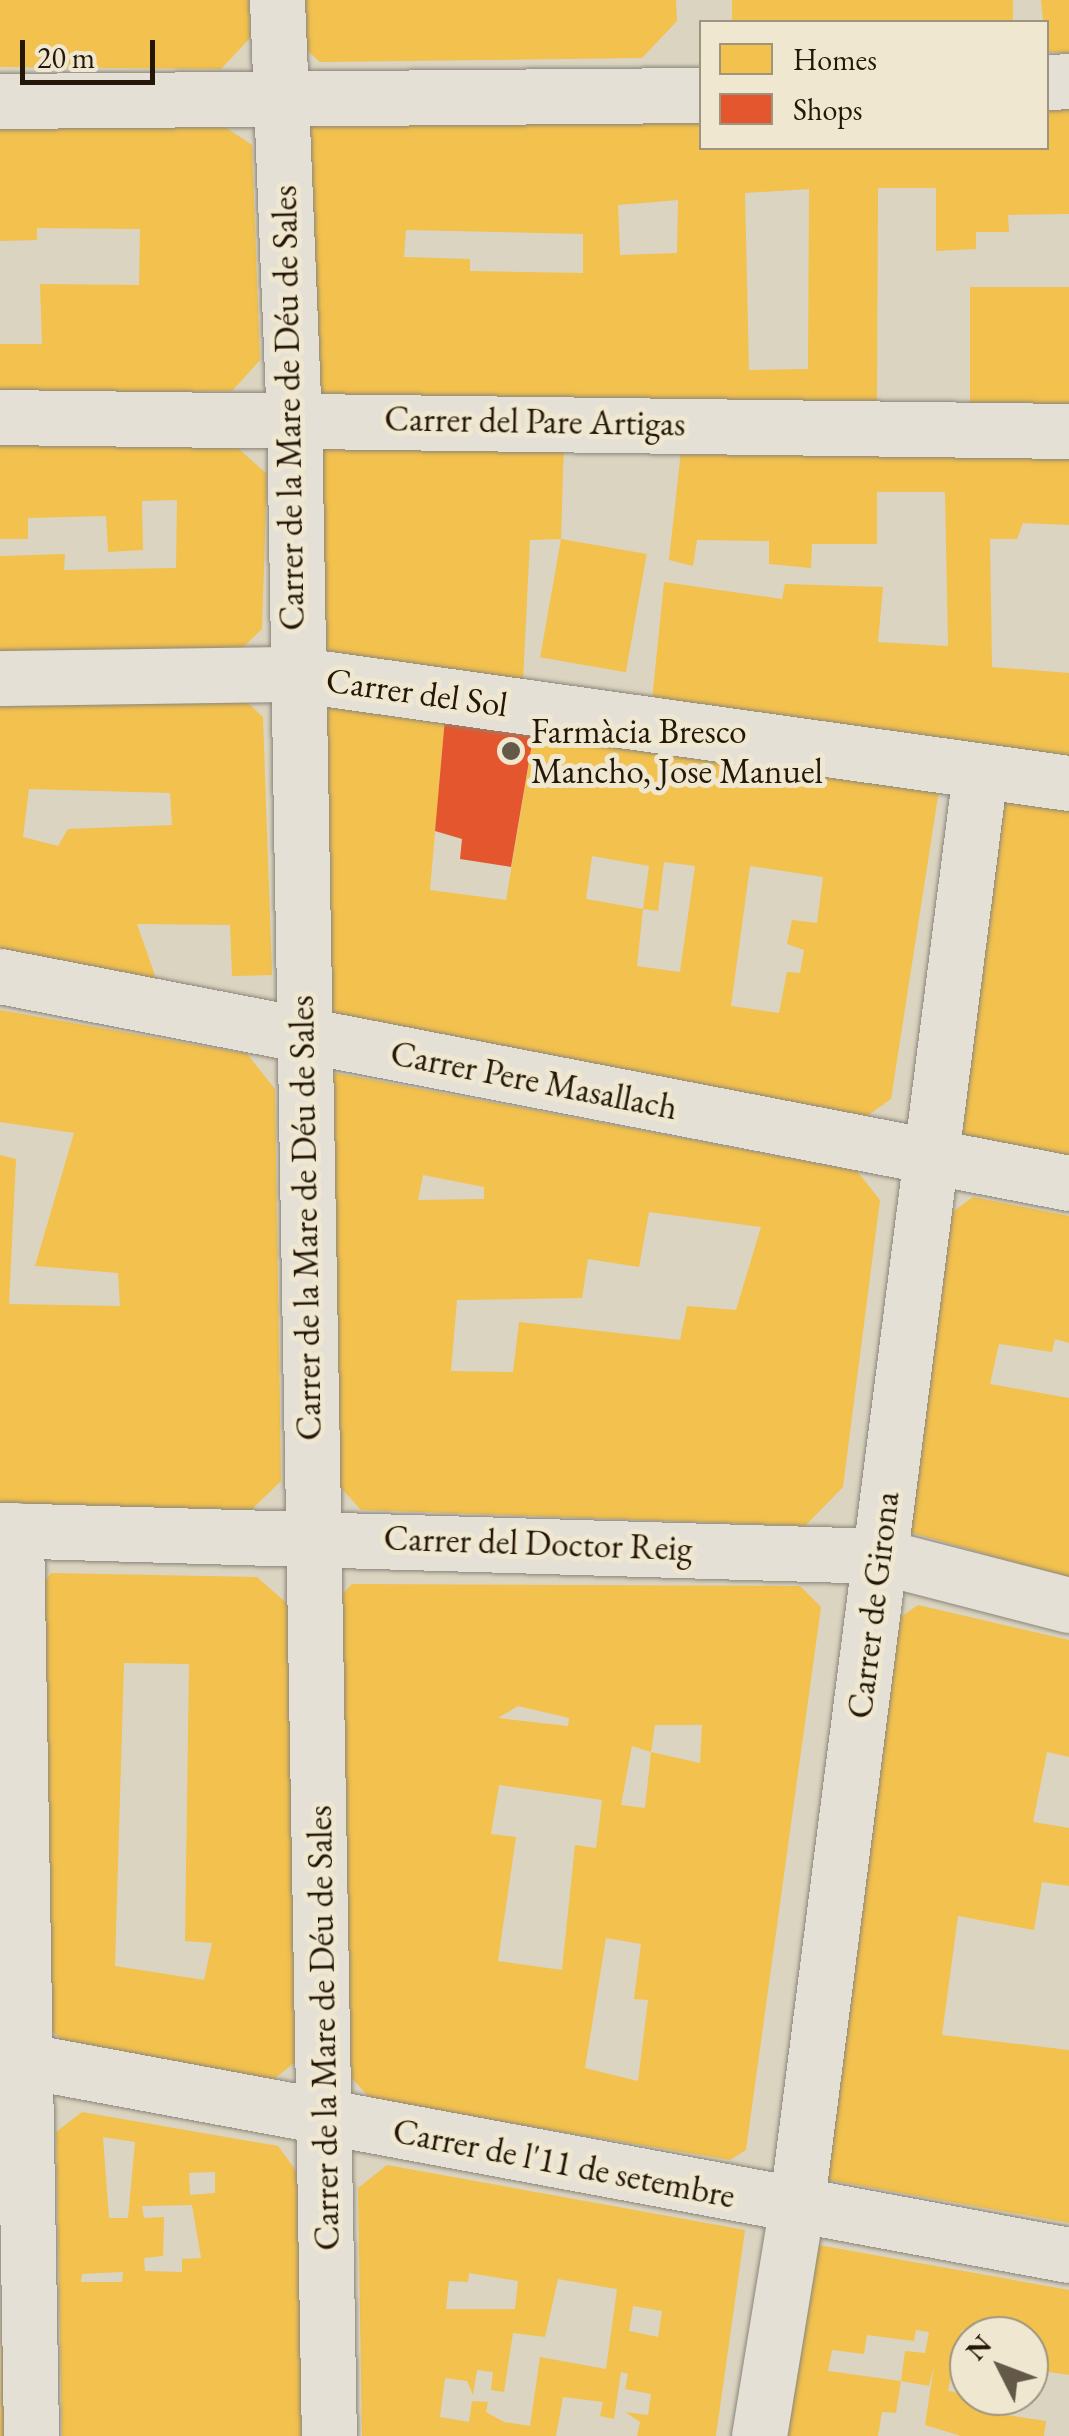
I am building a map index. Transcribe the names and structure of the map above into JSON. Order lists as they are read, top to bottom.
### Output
{
  "streets": {
    "street": [
      "Carrer de la Mare de Déu de Sales",
      "Carrer del Pare Artigas",
      "Carrer del Sol",
      "Carrer Pere Masallach",
      "Carrer del Doctor Reig",
      "Carrer de Girona",
      "Carrer de l'11 de setembre"
    ]
  },
  "crossings": [
    ["Carrer de la Mare de Déu de Sales", "Carrer del Pare Artigas"],
    ["Carrer de la Mare de Déu de Sales", "Carrer del Sol"],
    ["Carrer de la Mare de Déu de Sales", "Carrer Pere Masallach"],
    ["Carrer de la Mare de Déu de Sales", "Carrer del Doctor Reig"],
    ["Carrer de la Mare de Déu de Sales", "Carrer de l'11 de setembre"],
    ["Carrer del Sol", "Carrer de Girona"],
    ["Carrer Pere Masallach", "Carrer de Girona"],
    ["Carrer del Doctor Reig", "Carrer de Girona"],
    ["Carrer de Girona", "Carrer de l'11 de setembre"]
  ],
  "places": ["Farmàcia Bresco Mancho, Jose Manuel"],
  "legend": ["Homes", "Shops"],
  "scale_bar": "20 m",
  "north": "top left"
}
